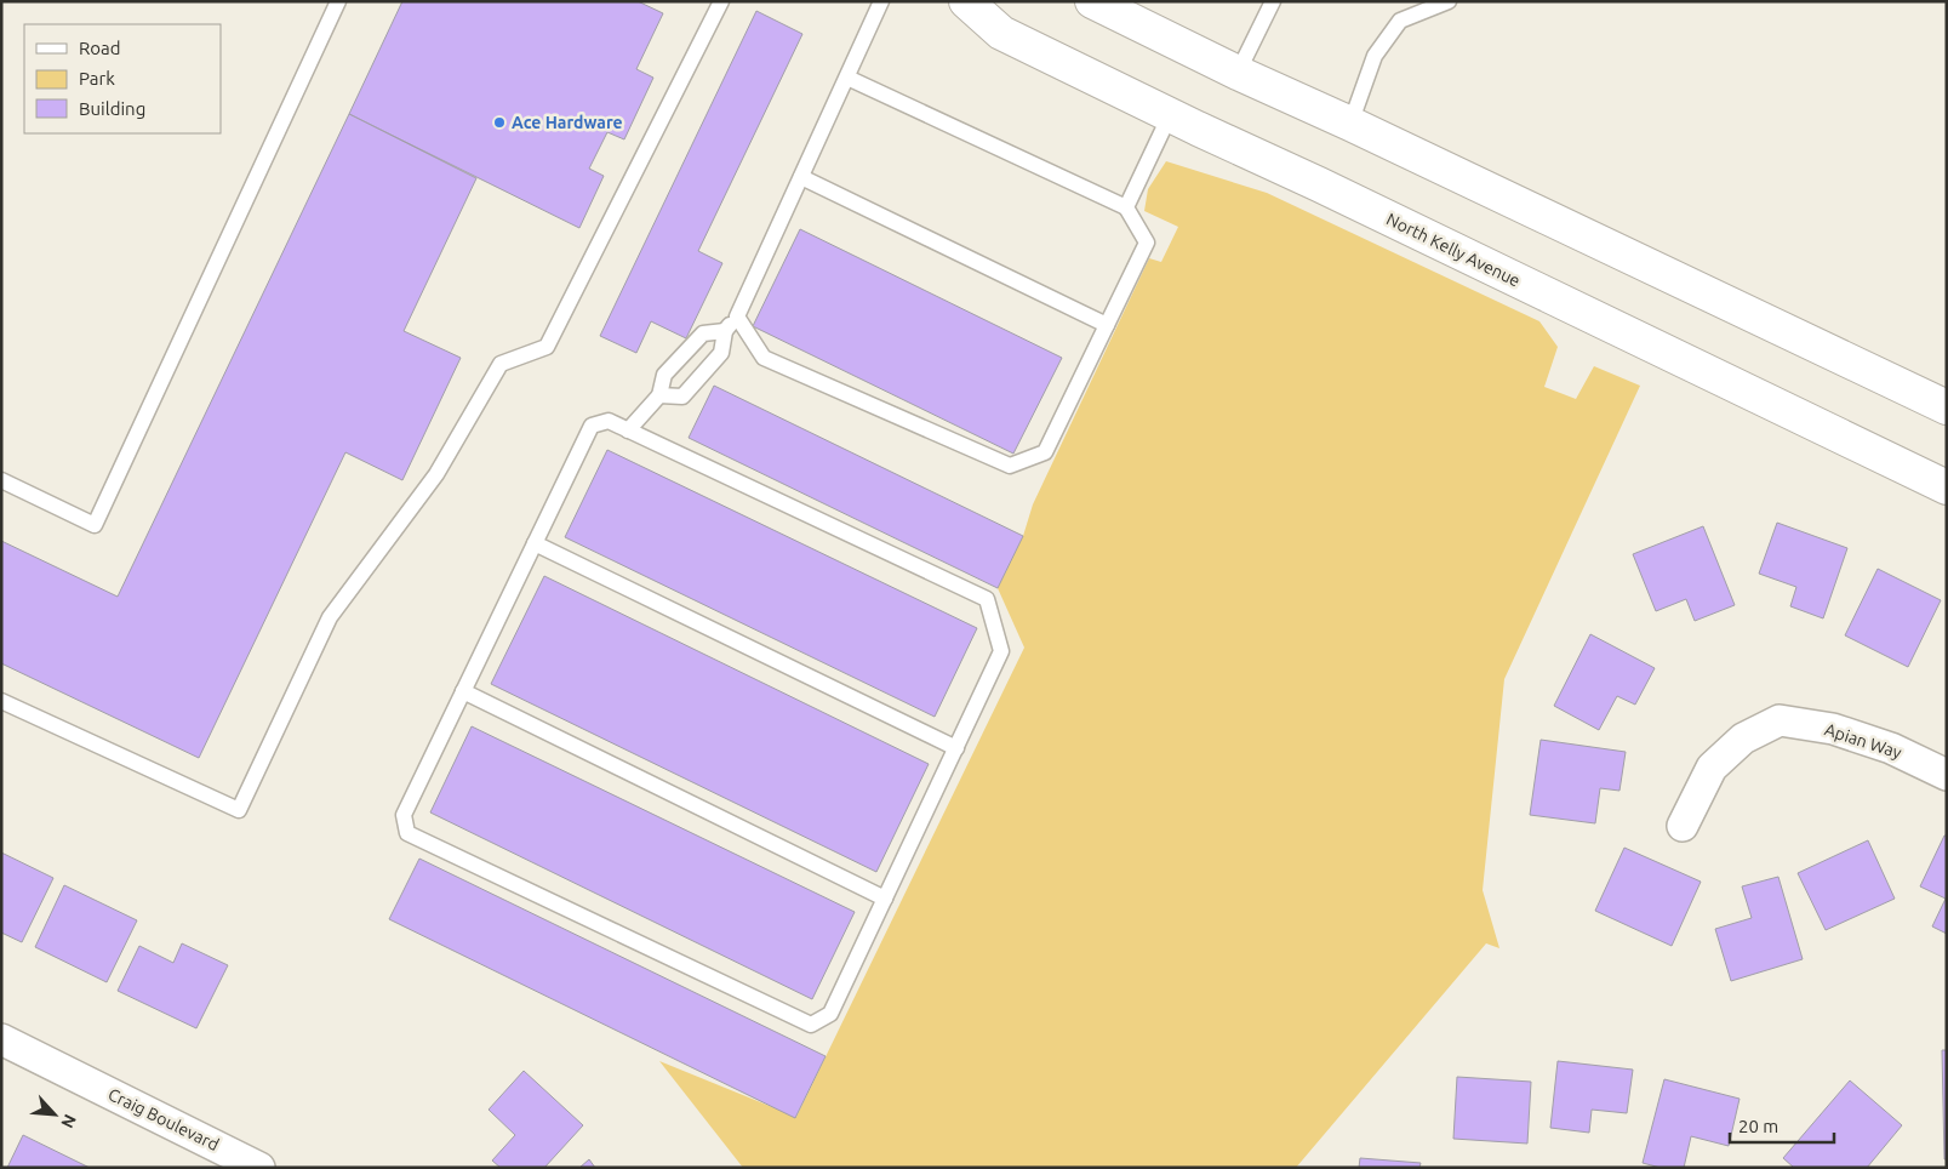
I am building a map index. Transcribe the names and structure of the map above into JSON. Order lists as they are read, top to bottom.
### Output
{
  "streets": {
    "street": ["North Kelly Avenue", "Apian Way", "Craig Boulevard"]
  },
  "places": ["Ace Hardware"],
  "legend": ["Road", "Park", "Building"],
  "scale_bar": "20 m",
  "north": "bottom right"
}
